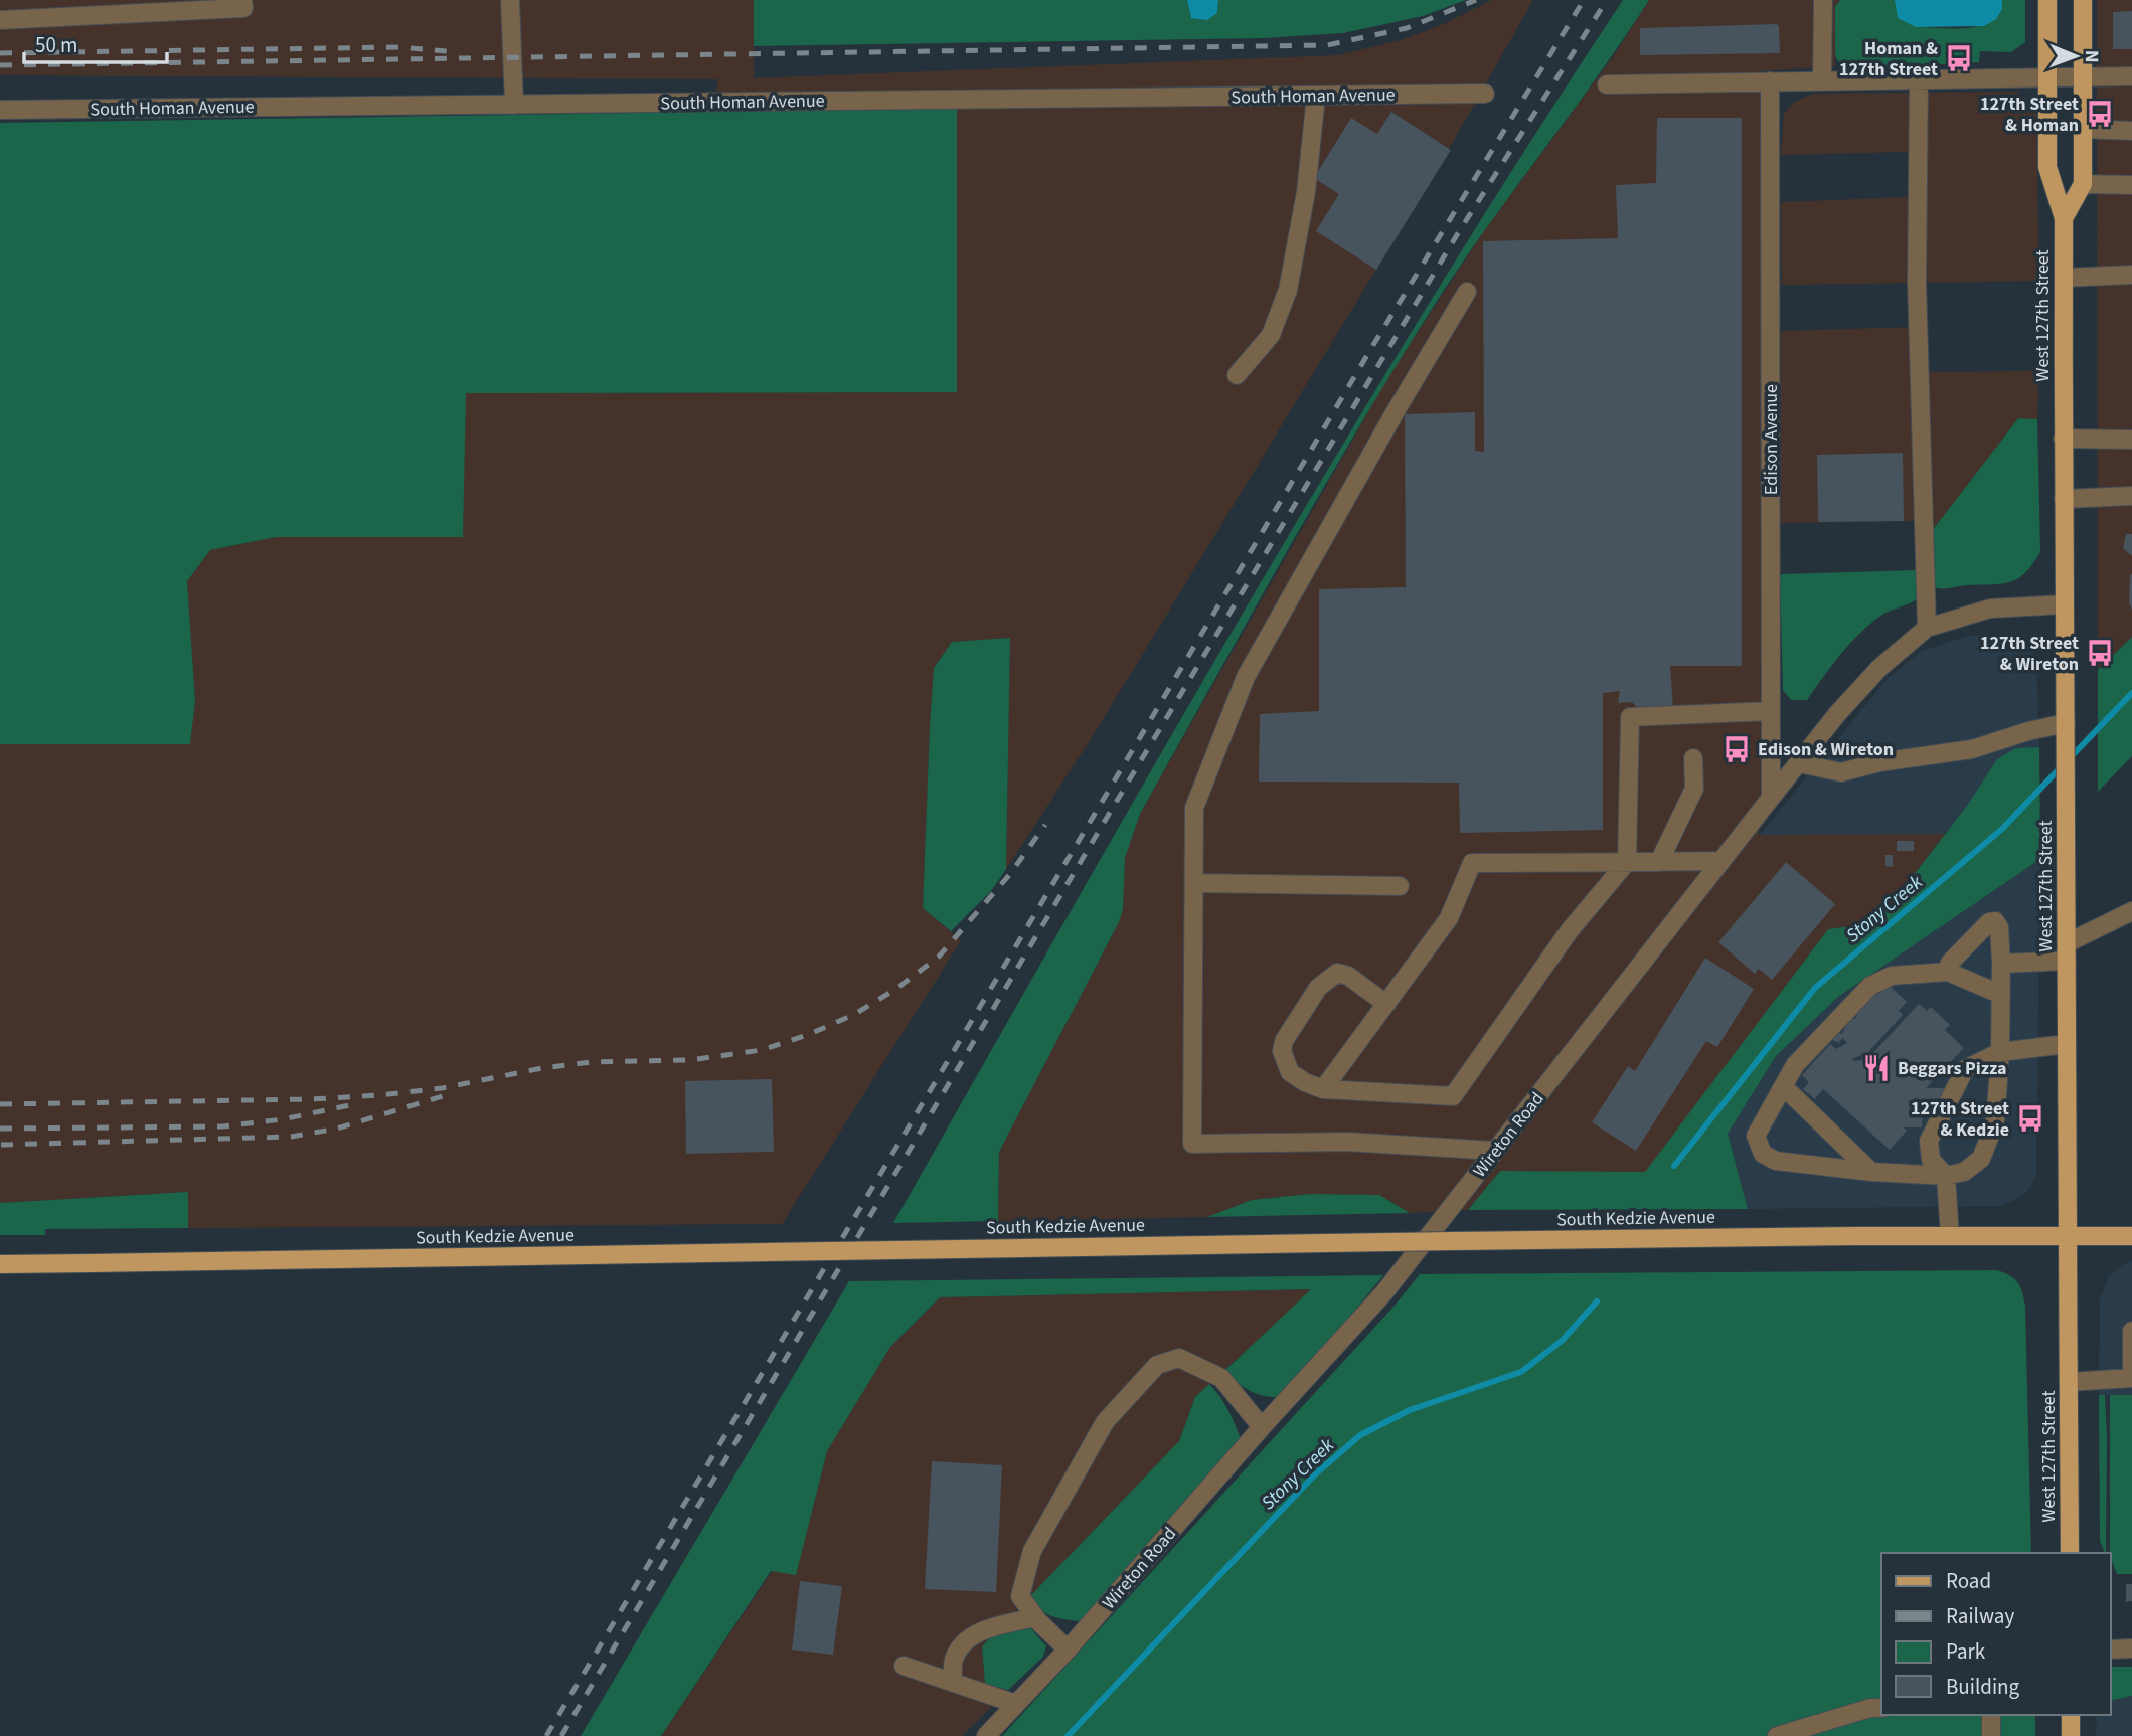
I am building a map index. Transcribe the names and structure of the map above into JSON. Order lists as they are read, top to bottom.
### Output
{
  "streets": {
    "main road": ["West 127th Street", "South Kedzie Avenue"],
    "street": ["South Homan Avenue", "Edison Avenue", "Wireton Road"]
  },
  "crossings": [
    ["West 127th Street", "Wireton Road"],
    ["West 127th Street", "South Kedzie Avenue"],
    ["Edison Avenue", "Wireton Road"]
  ],
  "water": ["Stony Creek"],
  "places": {
    "bus stop": [
      "Homan & 127th Street",
      "127th Street & Homan",
      "127th Street & Wireton",
      "Edison & Wireton",
      "127th Street & Kedzie"
    ],
    "restaurant": ["Beggars Pizza"]
  },
  "legend": [
    "Road",
    "Railway",
    "Park",
    "Building"
  ],
  "scale_bar": "50 m",
  "north": "right"
}
